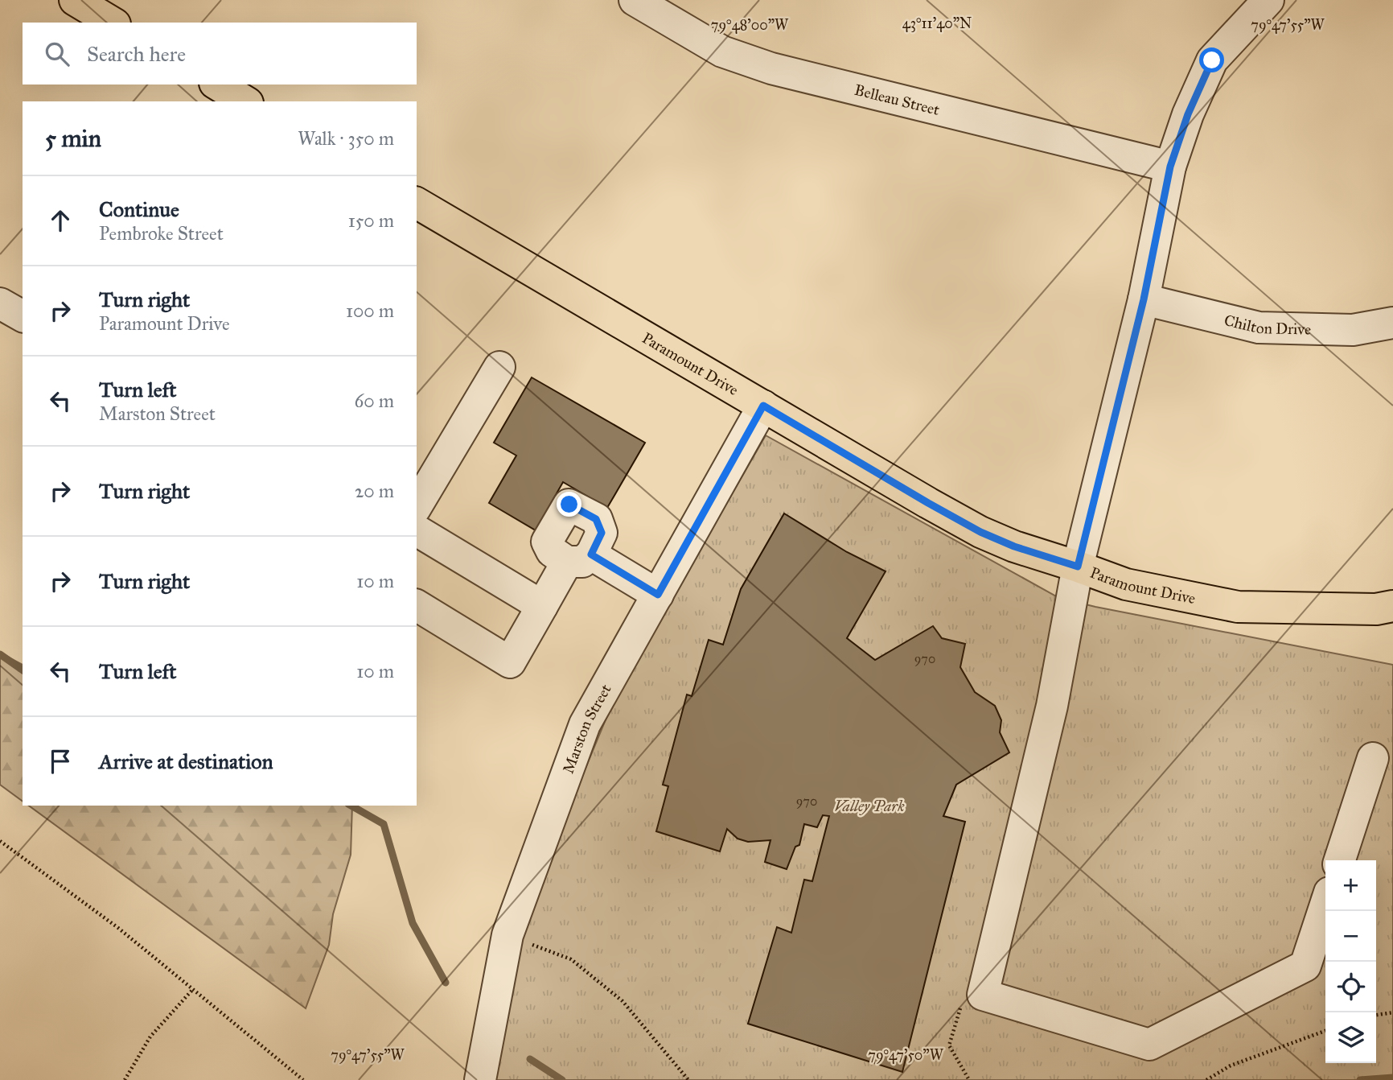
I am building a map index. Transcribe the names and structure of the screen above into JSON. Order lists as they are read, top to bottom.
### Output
{
  "streets": {
    "main road": ["Paramount Drive"],
    "street": ["Belleau Street", "Chilton Drive", "Marston Street"]
  },
  "crossings": [
    ["Paramount Drive", "Marston Street"]
  ],
  "parks": ["Valley Park"],
  "house_numbers": ["970", "970"],
  "page": {
    "search": "Search here",
    "heading": ["5 min", "Walk · 350 m"],
    "list": [
      ["Continue", "Pembroke Street", "150 m"],
      ["Turn right", "Paramount Drive", "100 m"],
      ["Turn left", "Marston Street", "60 m"],
      ["Turn right", "20 m"],
      ["Turn right", "10 m"],
      ["Turn left", "10 m"],
      "Arrive at destination"
    ],
    "map_buttons": ["+", "−"]
  },
  "coordinates": [
    "43°11'40\"N",
    "79°48'00\"W",
    "79°47'55\"W",
    "79°47'50\"W"
  ]
}
